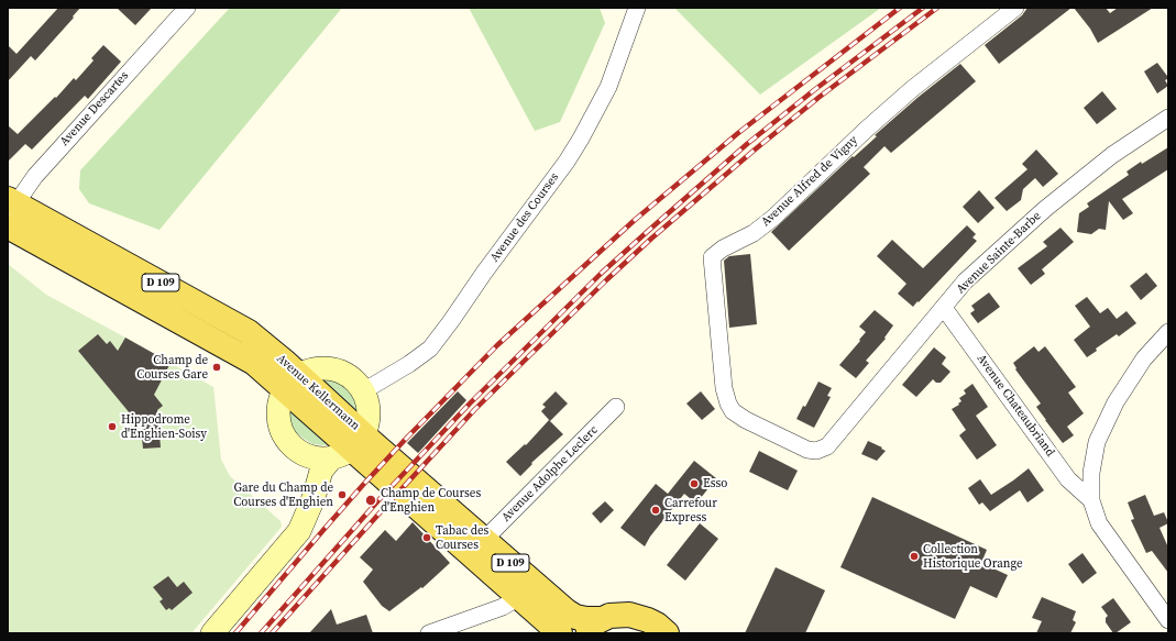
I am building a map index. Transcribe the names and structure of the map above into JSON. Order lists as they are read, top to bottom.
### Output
{
  "streets": {
    "main road": ["D 109", "Avenue Kellermann"],
    "street": [
      "Avenue Descartes",
      "Avenue Alfred de Vigny",
      "Avenue des Courses",
      "Avenue Sainte-Barbe",
      "Avenue Chateaubriand",
      "Avenue Adolphe Leclerc"
    ]
  },
  "crossings": [
    ["Avenue Descartes", "Avenue Kellermann"],
    ["Avenue Alfred de Vigny", "Avenue Sainte-Barbe"],
    ["Avenue Sainte-Barbe", "Avenue Chateaubriand"],
    ["Avenue Kellermann", "Avenue Adolphe Leclerc"]
  ],
  "places": [
    "Champ de Courses Gare",
    "Hippodrome d'Enghien-Soisy",
    "Esso",
    "Gare du Champ de Courses d'Enghien",
    "Champ de Courses d'Enghien",
    "Carrefour Express",
    "Tabac des Courses",
    "Collection Historique Orange"
  ]
}
